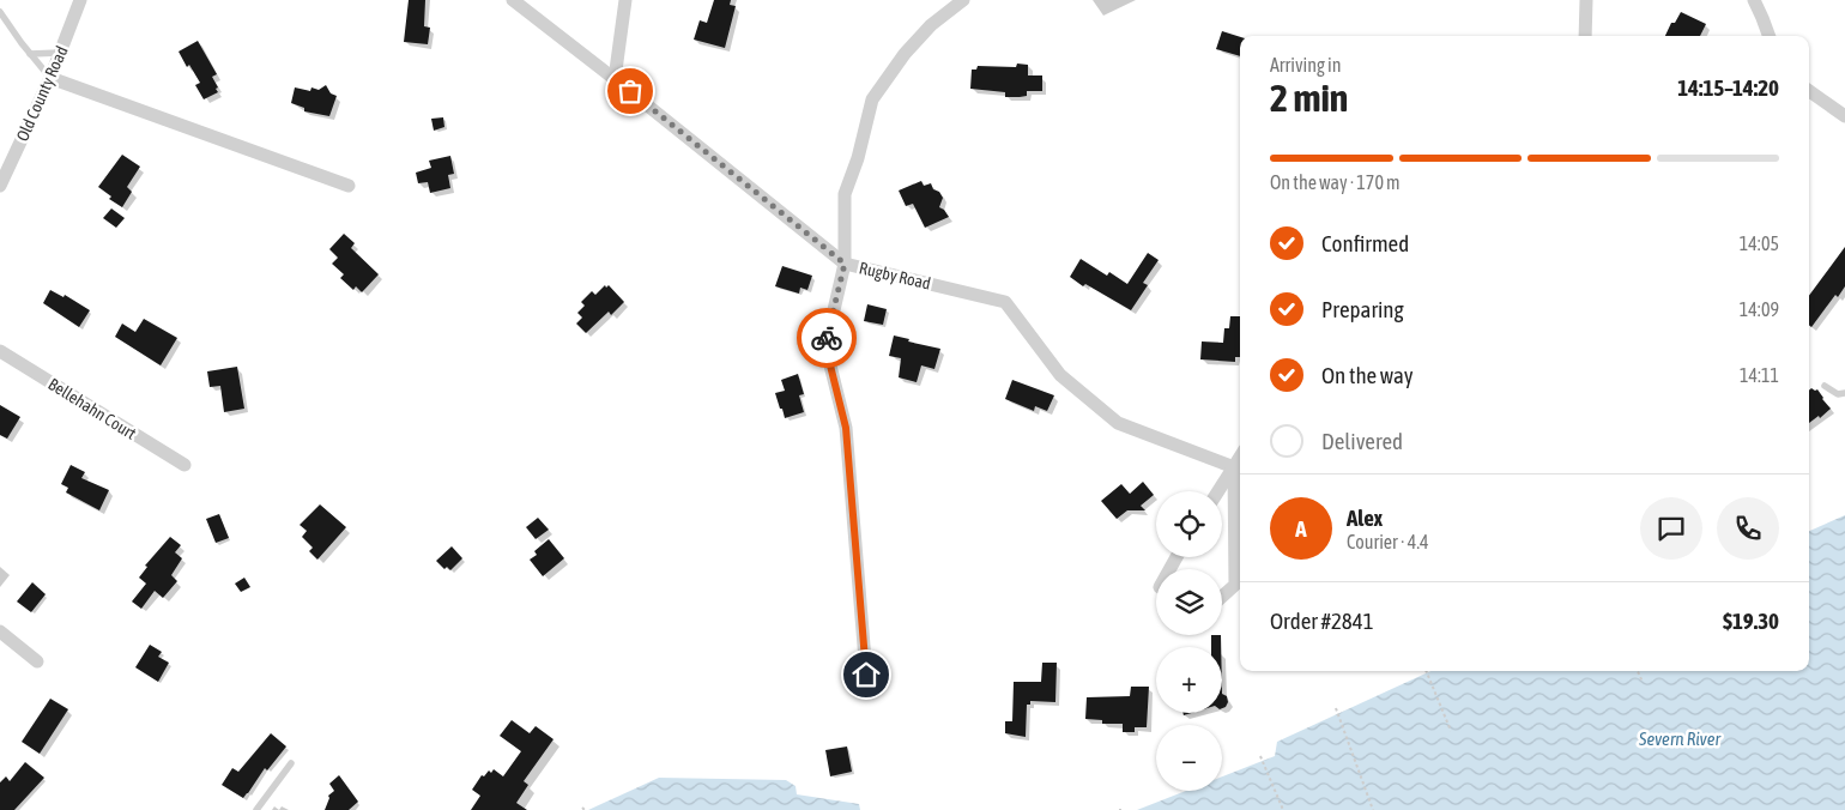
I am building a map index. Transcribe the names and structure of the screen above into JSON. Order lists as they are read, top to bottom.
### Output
{
  "streets": {
    "street": ["Old County Road", "Rugby Road", "Bellehahn Court"]
  },
  "water": ["Severn River"],
  "page": {
    "heading": ["2 min", "Arriving in", "14:15–14:20"],
    "panel": [
      "Alex",
      "Courier · 4.4",
      "Order #2841",
      "$19.30"
    ],
    "bar": "On the way · 170 m",
    "list": [
      ["Confirmed", "14:05"],
      ["Preparing", "14:09"],
      ["On the way", "14:11"],
      "Delivered"
    ],
    "map_buttons": ["+", "−"],
    "round": "A"
  }
}
